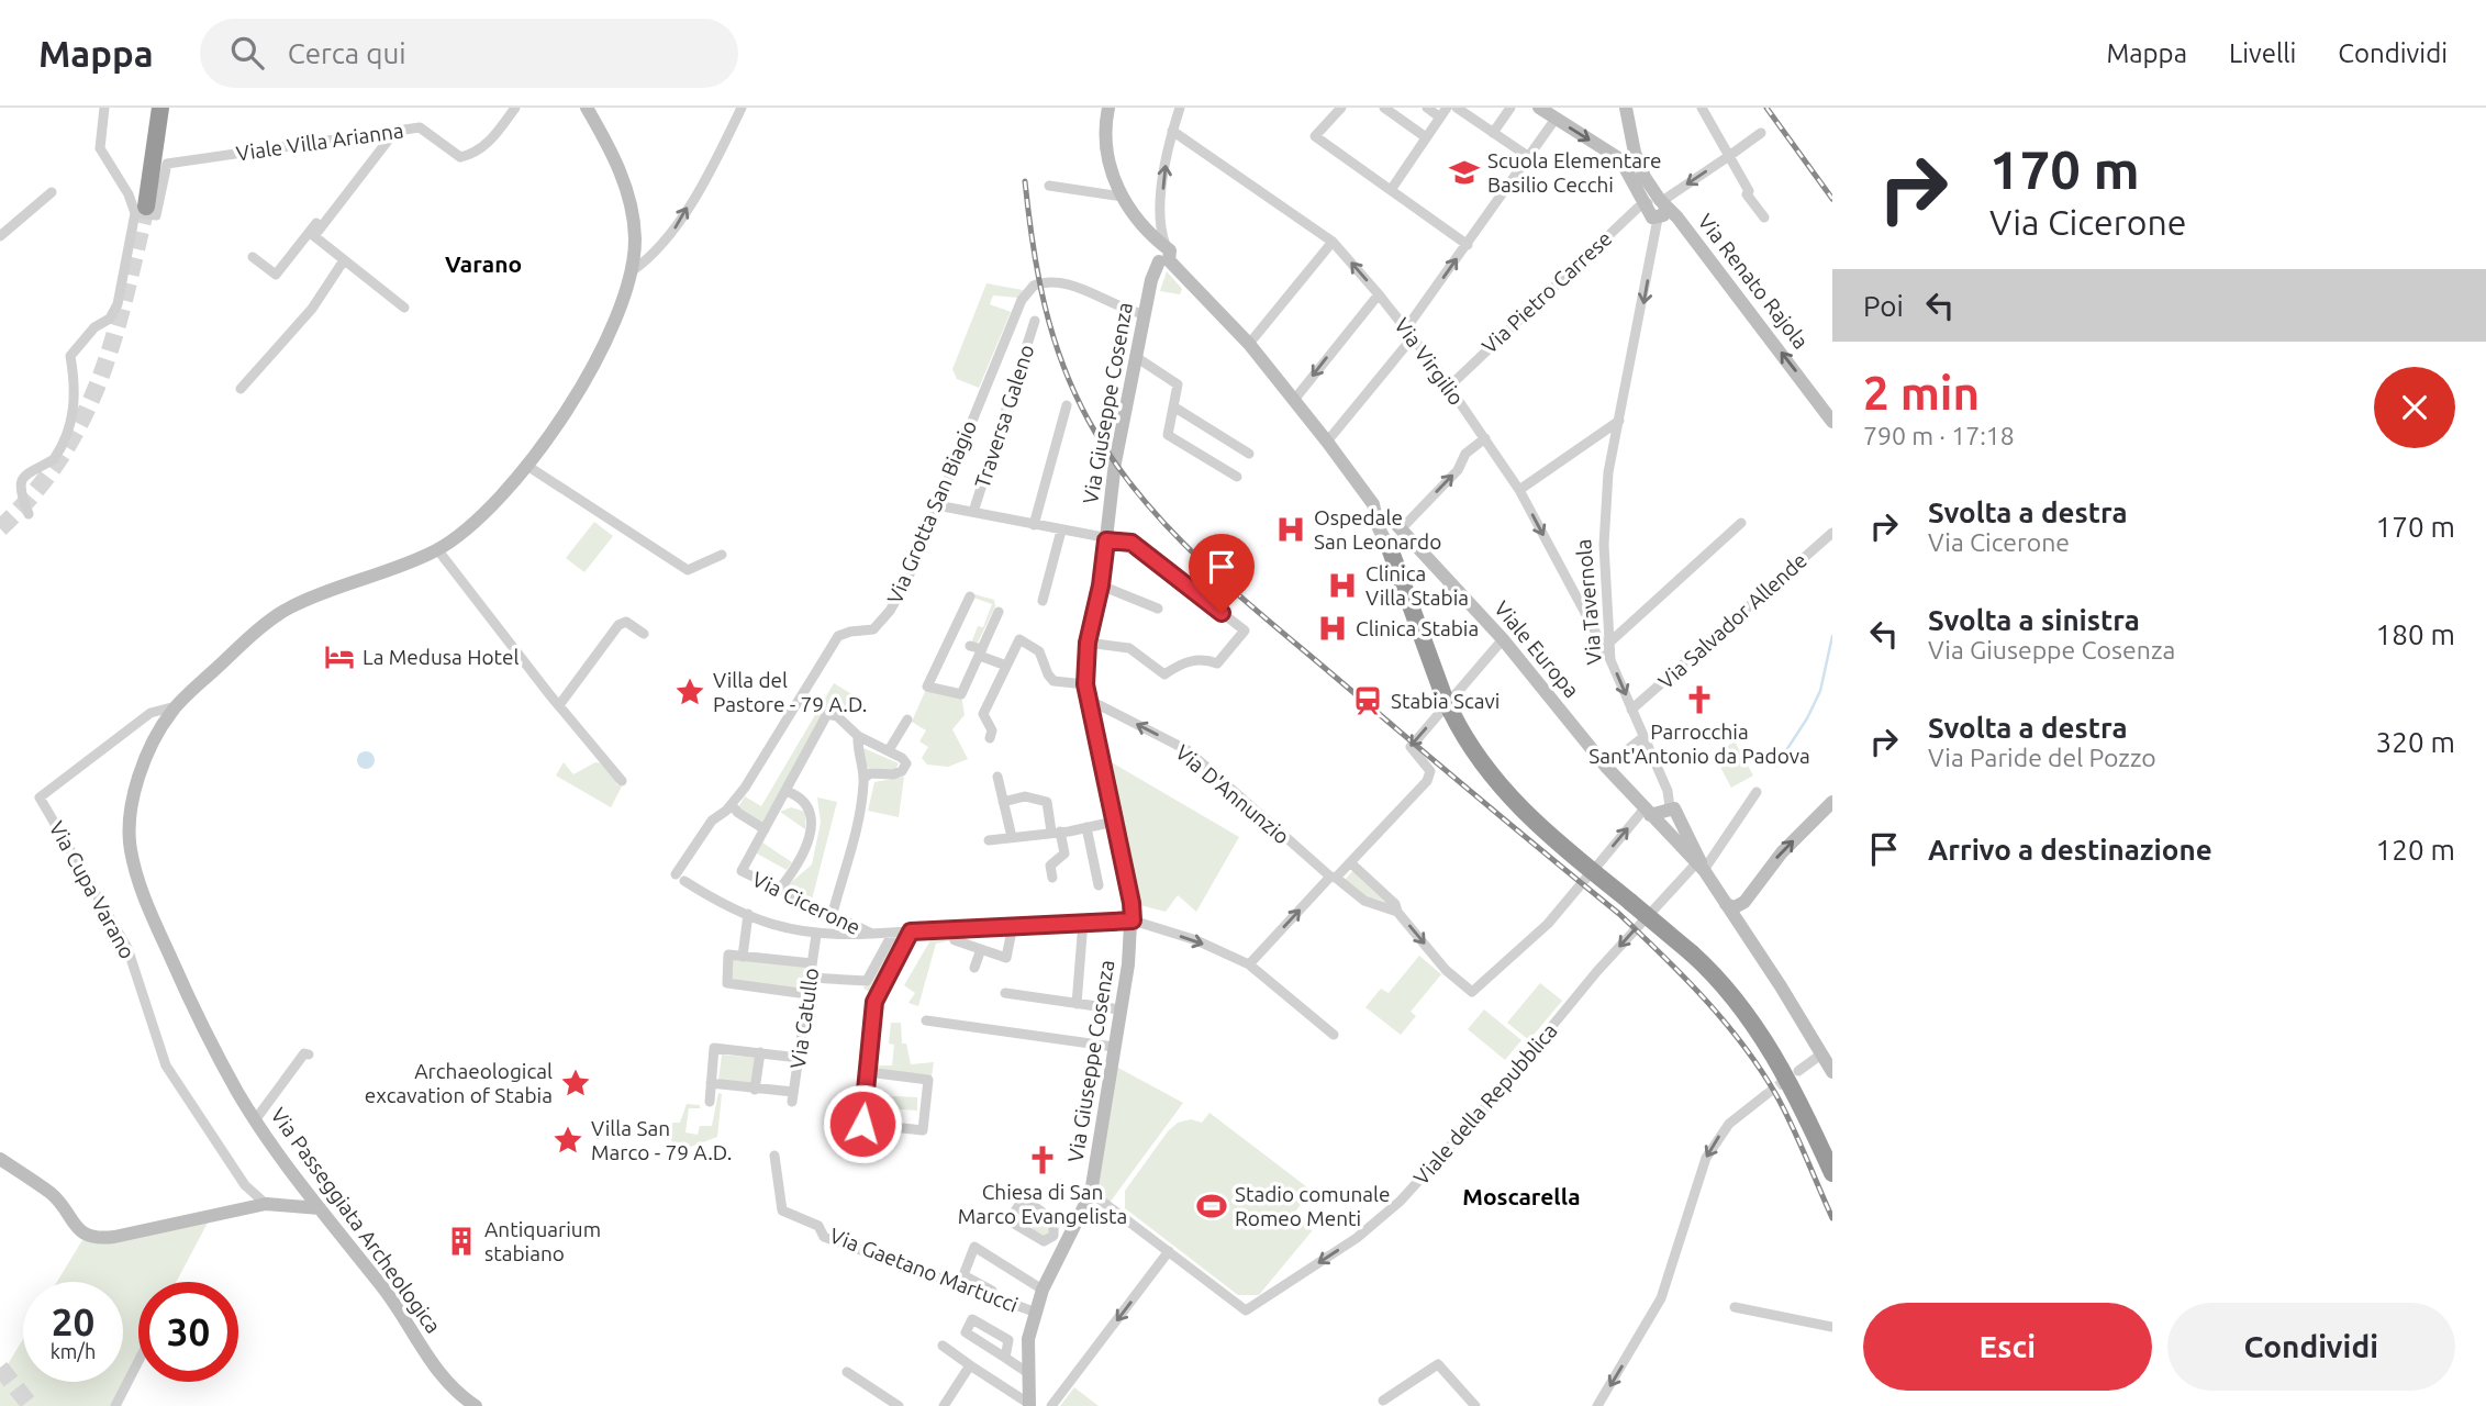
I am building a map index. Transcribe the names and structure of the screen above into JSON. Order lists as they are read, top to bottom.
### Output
{
  "streets": {
    "street": [
      "Viale Villa Arianna",
      "Via Renato Rajola",
      "Via Pietro Carrese",
      "Via Virgilio",
      "Via Giuseppe Cosenza",
      "Traversa Galeno",
      "Via Grotta San Biagio",
      "Via Tavernola",
      "Via Salvador Allende",
      "Viale Europa",
      "Via D'Annunzio",
      "Via Cupa Varano",
      "Via Cicerone",
      "Via Catullo",
      "Viale della Repubblica",
      "Via Passeggiata Archeologica",
      "Via Gaetano Martucci"
    ]
  },
  "crossings": [
    ["Via Renato Rajola", "Via Pietro Carrese"],
    ["Via Renato Rajola", "Via Tavernola"],
    ["Via Pietro Carrese", "Via Virgilio"],
    ["Via Pietro Carrese", "Via Tavernola"],
    ["Via Virgilio", "Via Giuseppe Cosenza"],
    ["Via Virgilio", "Via Tavernola"],
    ["Via Giuseppe Cosenza", "Via Grotta San Biagio"],
    ["Via Giuseppe Cosenza", "Via D'Annunzio"],
    ["Via Giuseppe Cosenza", "Via Cicerone"],
    ["Via Giuseppe Cosenza", "Via Gaetano Martucci"],
    ["Via Grotta San Biagio", "Via Cicerone"],
    ["Via Tavernola", "Via Salvador Allende"],
    ["Via Tavernola", "Viale Europa"],
    ["Via Tavernola", "Viale della Repubblica"],
    ["Viale Europa", "Viale della Repubblica"],
    ["Via Cupa Varano", "Via Passeggiata Archeologica"],
    ["Via Cicerone", "Via Catullo"]
  ],
  "one_way": [
    "Via Renato Rajola",
    "Via Tavernola",
    "Via D'Annunzio",
    "Viale della Repubblica"
  ],
  "districts": ["Varano", "Moscarella"],
  "places": {
    "school or university": ["Scuola Elementare Basilio Cecchi"],
    "hospital": ["Ospedale San Leonardo", "Clinica Villa Stabia", "Clinica Stabia"],
    "hotel": ["La Medusa Hotel"],
    "place": ["Villa del Pastore - 79 A.D.", "Archaeological excavation of Stabia", "Villa San Marco - 79 A.D."],
    "church": ["Parrocchia Sant'Antonio da Padova", "Chiesa di San Marco Evangelista"],
    "station": ["Stabia Scavi"],
    "sports": ["Stadio comunale Romeo Menti"],
    "building": ["Antiquarium stabiano"]
  },
  "page": {
    "header": "Mappa",
    "search": "Cerca qui",
    "nav": ["Mappa", "Livelli", "Condividi"],
    "turn": ["170 m", "Via Cicerone"],
    "then": "Poi",
    "heading": ["2 min", "790 m · 17:18"],
    "list": [
      {
        "name": "Svolta a destra",
        "note": "Via Cicerone",
        "value": "170 m"
      },
      {
        "name": "Svolta a sinistra",
        "note": "Via Giuseppe Cosenza",
        "value": "180 m"
      },
      {
        "name": "Svolta a destra",
        "note": "Via Paride del Pozzo",
        "value": "320 m"
      },
      {
        "name": "Arrivo a destinazione",
        "value": "120 m"
      }
    ],
    "speed": "20 km/h",
    "limit": "30",
    "buttons": ["Esci", "Condividi"]
  }
}
